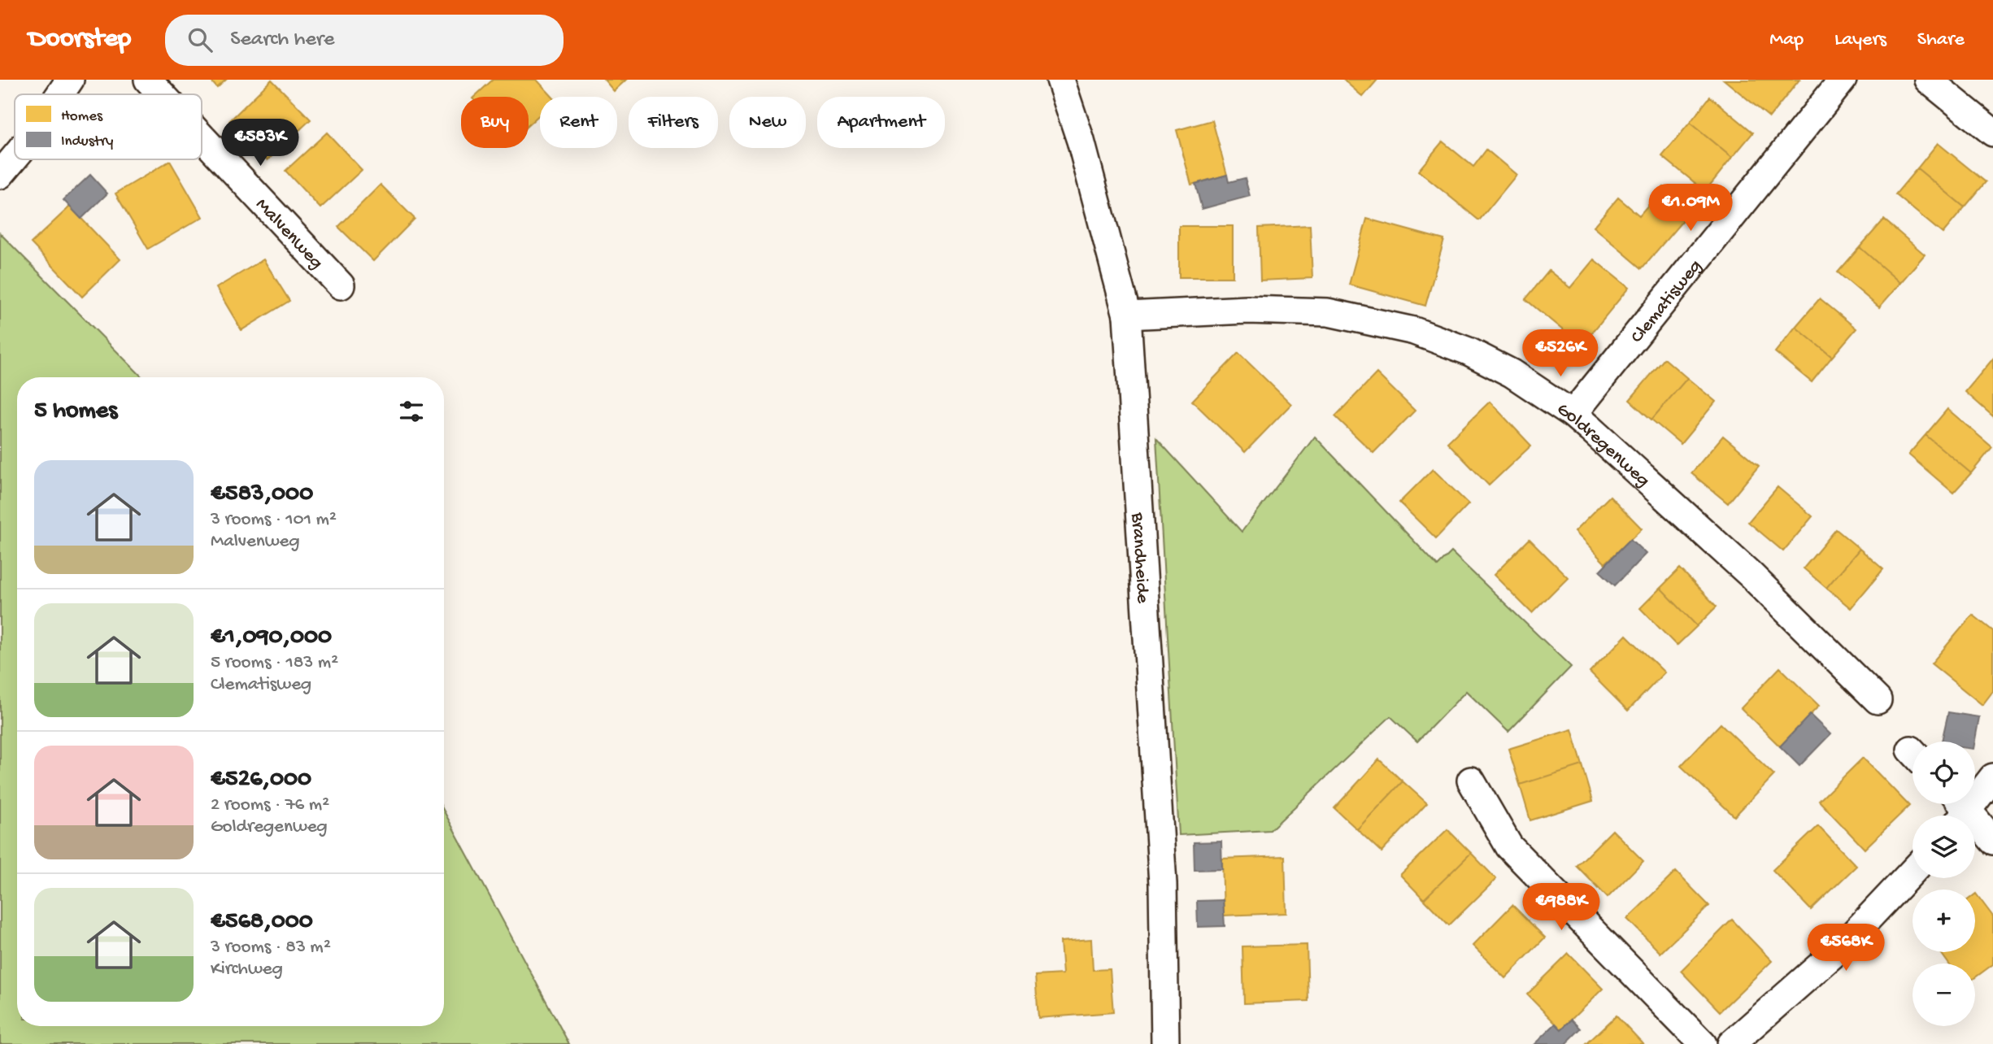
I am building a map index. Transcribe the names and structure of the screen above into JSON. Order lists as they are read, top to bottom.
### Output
{
  "streets": {
    "street": [
      "Malvenweg",
      "Clematisweg",
      "Goldregenweg",
      "Brandheide"
    ]
  },
  "crossings": [
    ["Clematisweg", "Goldregenweg"],
    ["Goldregenweg", "Brandheide"]
  ],
  "legend": ["Homes", "Industry"],
  "page": {
    "header": "Doorstep",
    "search": "Search here",
    "nav": ["Map", "Layers", "Share"],
    "chip": [
      "Buy",
      "Rent",
      "Filters",
      "New",
      "Apartment"
    ],
    "price": [
      "€583K",
      "€1.09M",
      "€526K",
      "€988K",
      "€568K"
    ],
    "heading": "5 homes",
    "list": [
      {
        "name": "€583,000",
        "note": "3 rooms · 101 m² · Malvenweg"
      },
      {
        "name": "€1,090,000",
        "note": "5 rooms · 183 m² · Clematisweg"
      },
      {
        "name": "€526,000",
        "note": "2 rooms · 76 m² · Goldregenweg"
      },
      {
        "name": "€568,000",
        "note": "3 rooms · 83 m² · Kirchweg"
      }
    ],
    "map_buttons": ["+", "−"]
  }
}
